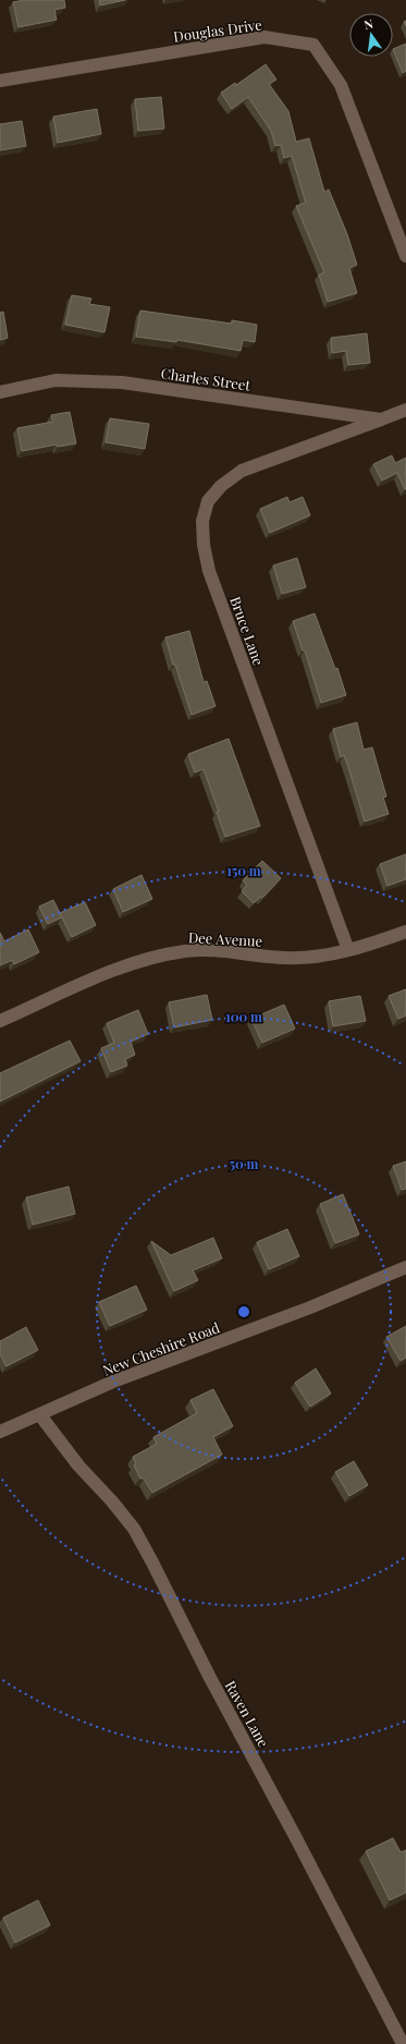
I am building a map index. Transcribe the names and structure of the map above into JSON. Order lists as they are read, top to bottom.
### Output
{
  "streets": {
    "street": [
      "Douglas Drive",
      "Charles Street",
      "Bruce Lane",
      "Dee Avenue",
      "New Cheshire Road",
      "Raven Lane"
    ]
  },
  "crossings": [
    ["Charles Street", "Bruce Lane"],
    ["Bruce Lane", "Dee Avenue"],
    ["New Cheshire Road", "Raven Lane"]
  ],
  "north": "top",
  "rings": ["150 m", "100 m", "50 m"]
}
